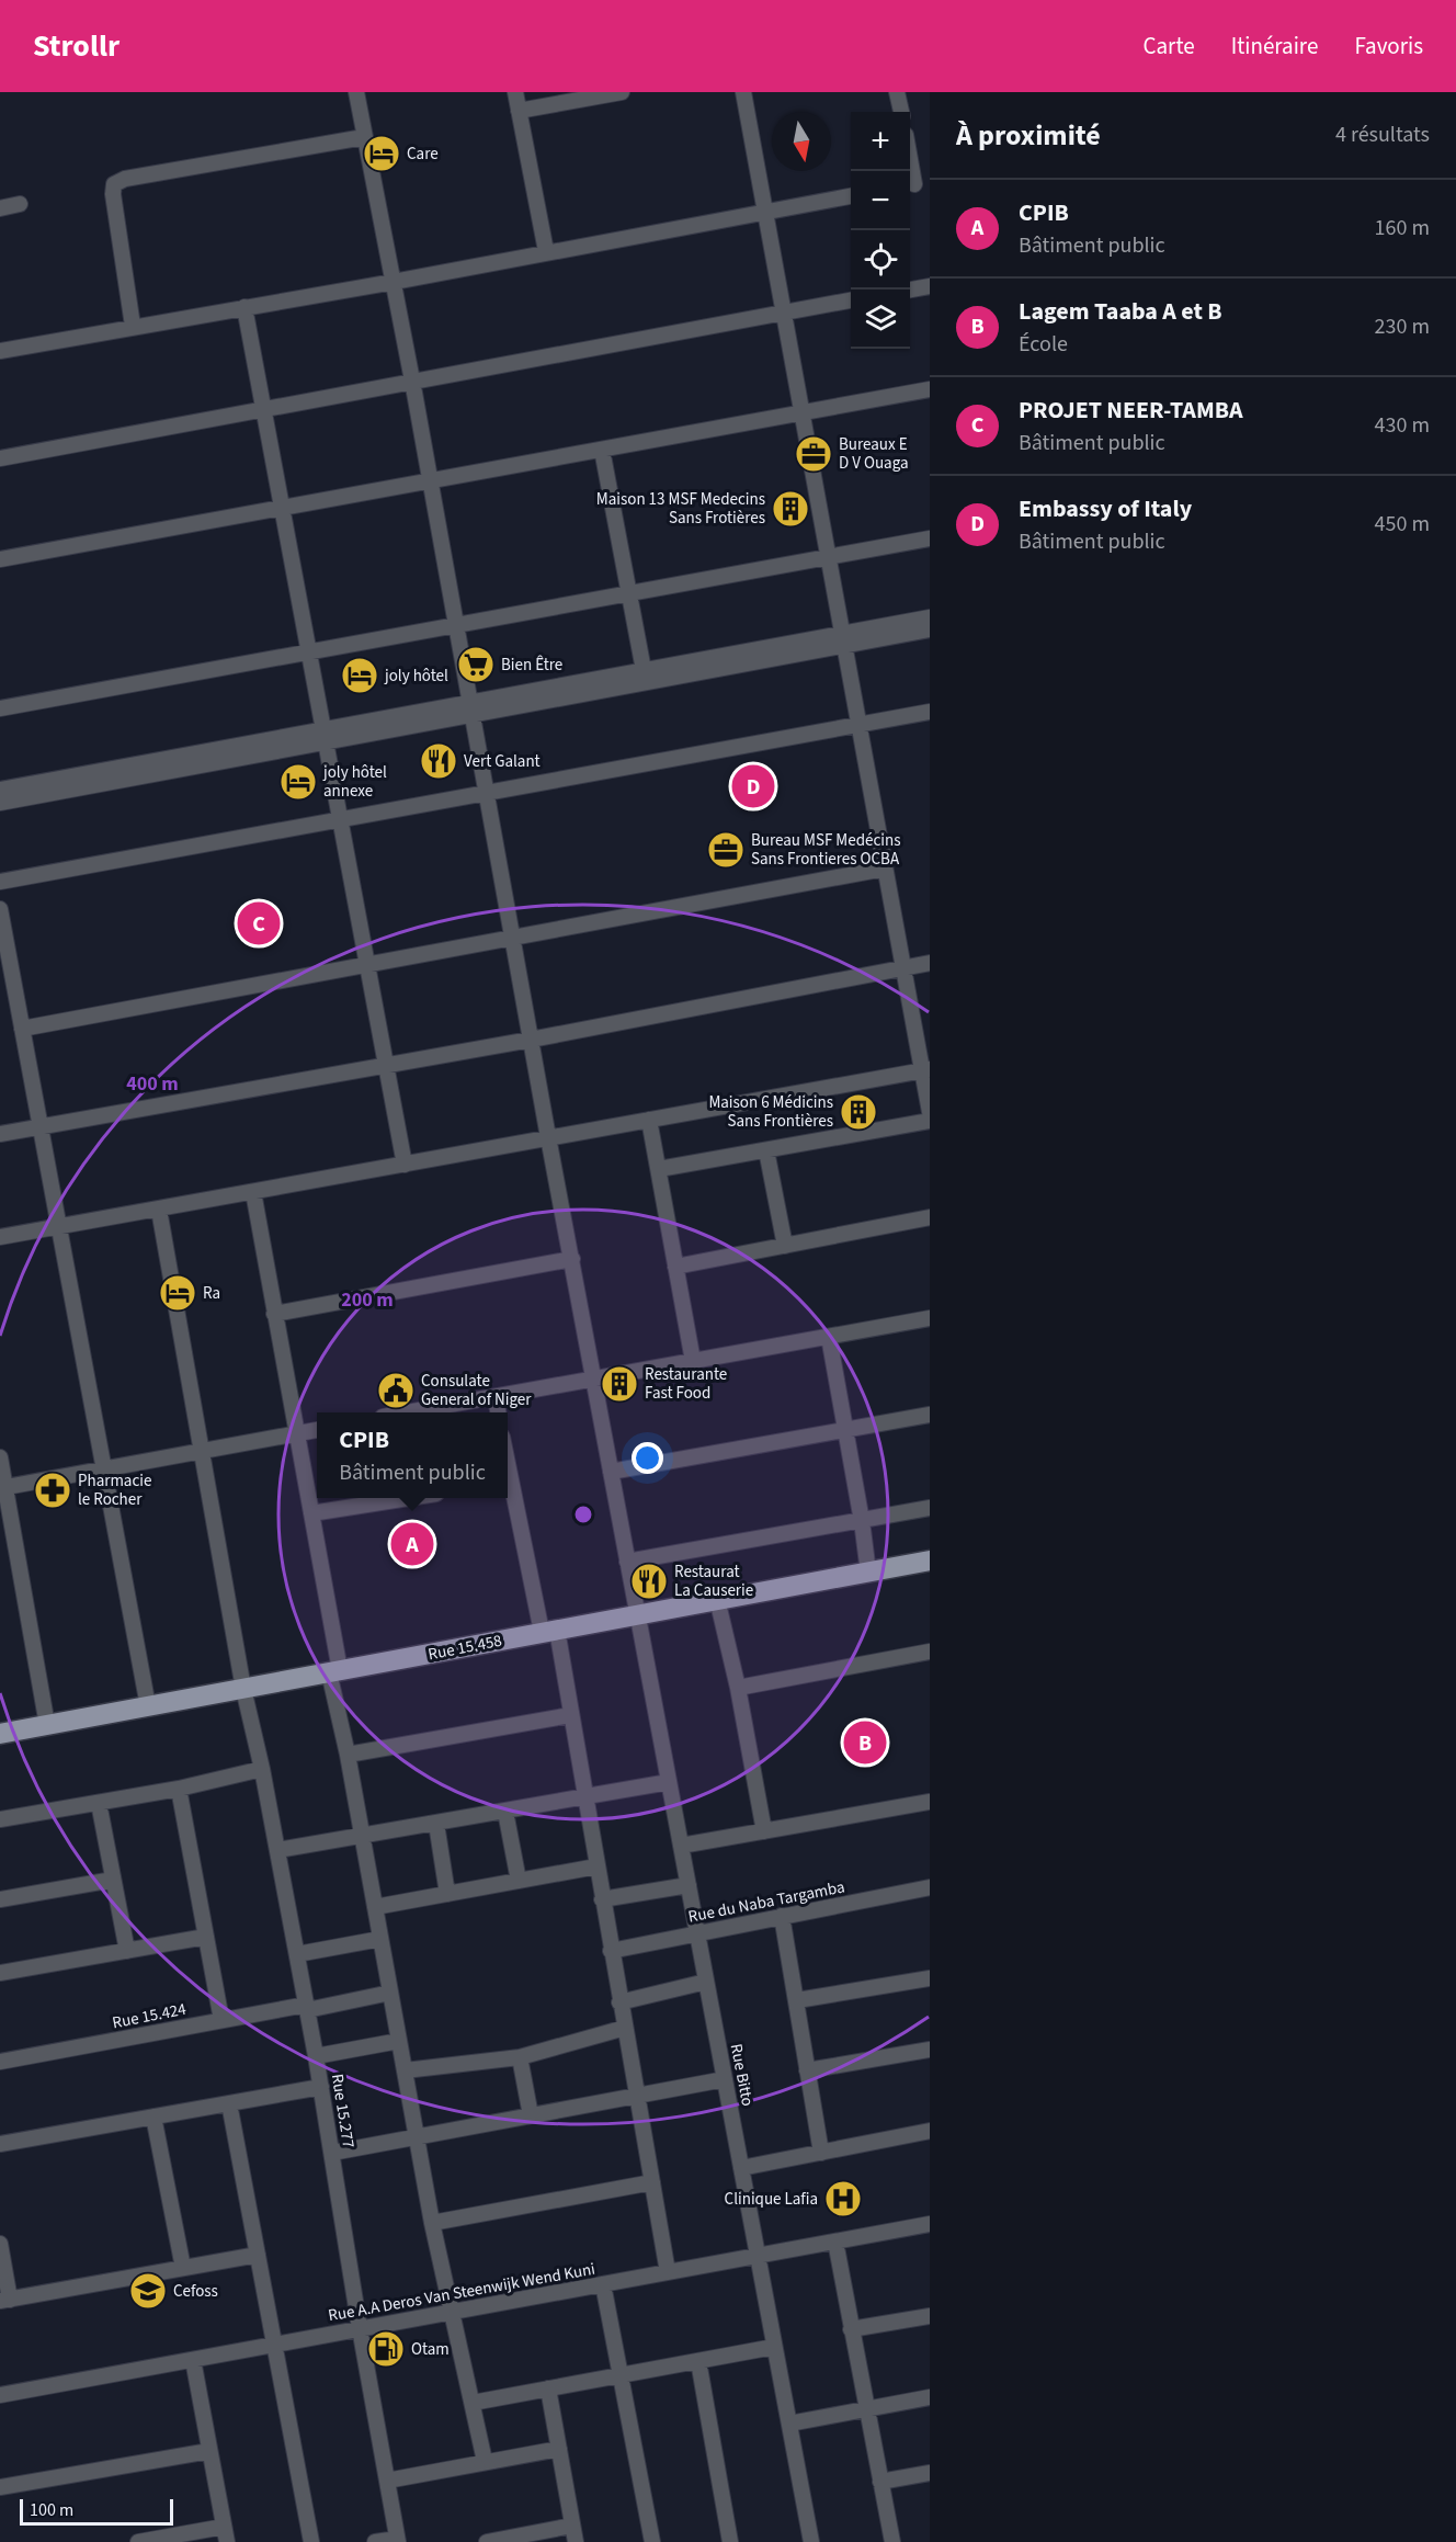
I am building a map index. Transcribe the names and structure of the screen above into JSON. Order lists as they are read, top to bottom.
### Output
{
  "streets": {
    "main road": ["Rue 15.458"],
    "street": [
      "Rue du Naba Targamba",
      "Rue 15.424",
      "Rue Bitto",
      "Rue 15.277",
      "Rue A.A Deros Van Steenwijk Wend Kuni"
    ]
  },
  "crossings": [
    ["Rue 15.458", "Rue Bitto"],
    ["Rue 15.458", "Rue 15.277"],
    ["Rue du Naba Targamba", "Rue Bitto"],
    ["Rue 15.424", "Rue 15.277"],
    ["Rue Bitto", "Rue A.A Deros Van Steenwijk Wend Kuni"],
    ["Rue 15.277", "Rue A.A Deros Van Steenwijk Wend Kuni"]
  ],
  "places": {
    "hotel": [
      "Care",
      "joly hôtel",
      "joly hôtel annexe",
      "Ra"
    ],
    "office": ["Bureaux E D V Ouaga", "Bureau MSF Medécins Sans Frontieres OCBA"],
    "building": ["Maison 13 MSF Medecins Sans Frotières", "Maison 6 Médicins Sans Frontières", "Restaurante Fast Food"],
    "supermarket": ["Bien Être"],
    "restaurant": ["Vert Galant", "Restaurat La Causerie"],
    "public building": ["Consulate General of Niger"],
    "pharmacy": ["Pharmacie le Rocher"],
    "hospital": ["Clinique Lafia"],
    "school or university": ["Cefoss"],
    "fuel station": ["Otam"]
  },
  "scale_bar": "100 m",
  "north": "bottom",
  "page": {
    "header": "Strollr",
    "nav": ["Carte", "Itinéraire", "Favoris"],
    "heading": ["À proximité", "4 résultats"],
    "map_buttons": ["+", "−"],
    "list": [
      {
        "mark": "A",
        "name": "CPIB",
        "note": "Bâtiment public",
        "value": "160 m"
      },
      {
        "mark": "B",
        "name": "Lagem Taaba A et B",
        "note": "École",
        "value": "230 m"
      },
      {
        "mark": "C",
        "name": "PROJET NEER-TAMBA",
        "note": "Bâtiment public",
        "value": "430 m"
      },
      {
        "mark": "D",
        "name": "Embassy of Italy",
        "note": "Bâtiment public",
        "value": "450 m"
      }
    ],
    "pins": [
      "D",
      "C",
      "A",
      "B"
    ],
    "popup": ["CPIB", "Bâtiment public"],
    "scale": "100 m"
  },
  "rings": ["400 m", "200 m"]
}
